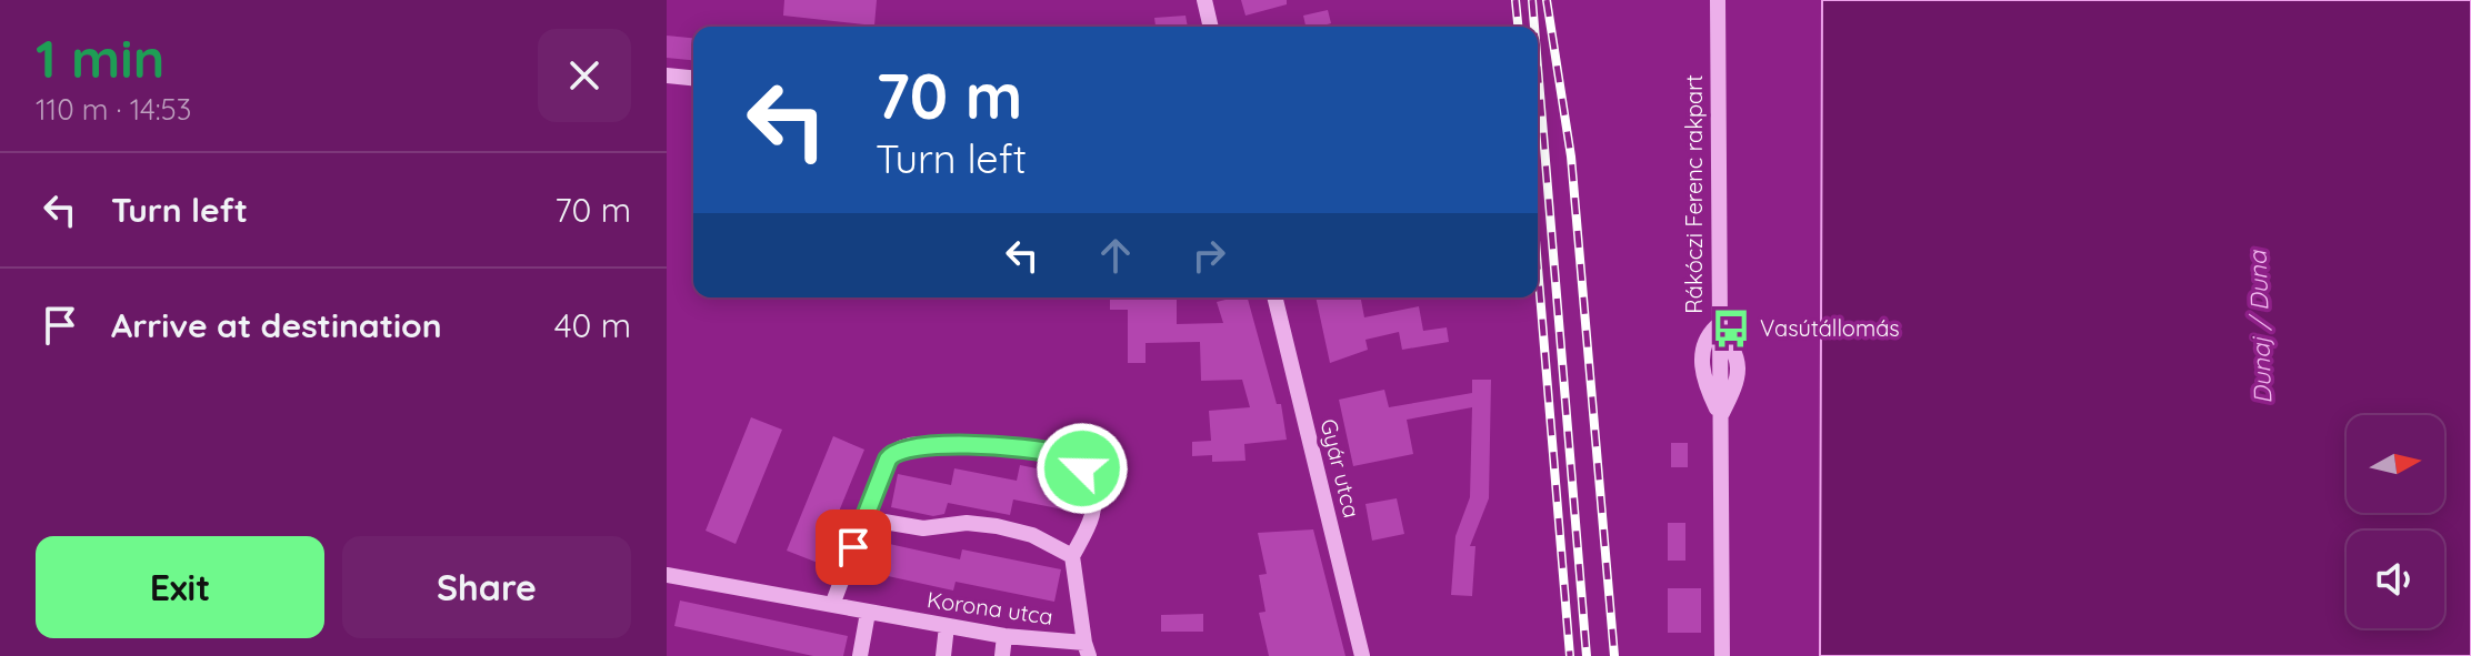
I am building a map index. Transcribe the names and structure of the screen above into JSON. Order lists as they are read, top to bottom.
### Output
{
  "streets": {
    "street": ["Rákóczi Ferenc rakpart", "Gyár utca", "Korona utca"]
  },
  "water": ["Dunaj / Duna"],
  "places": {
    "bus stop": ["Vasútállomás"]
  },
  "north": "right",
  "page": {
    "heading": ["1 min", "110 m · 14:53"],
    "turn": ["70 m", "Turn left"],
    "list": [
      {
        "name": "Turn left",
        "value": "70 m"
      },
      {
        "name": "Arrive at destination",
        "value": "40 m"
      }
    ],
    "buttons": ["Exit", "Share"]
  }
}
